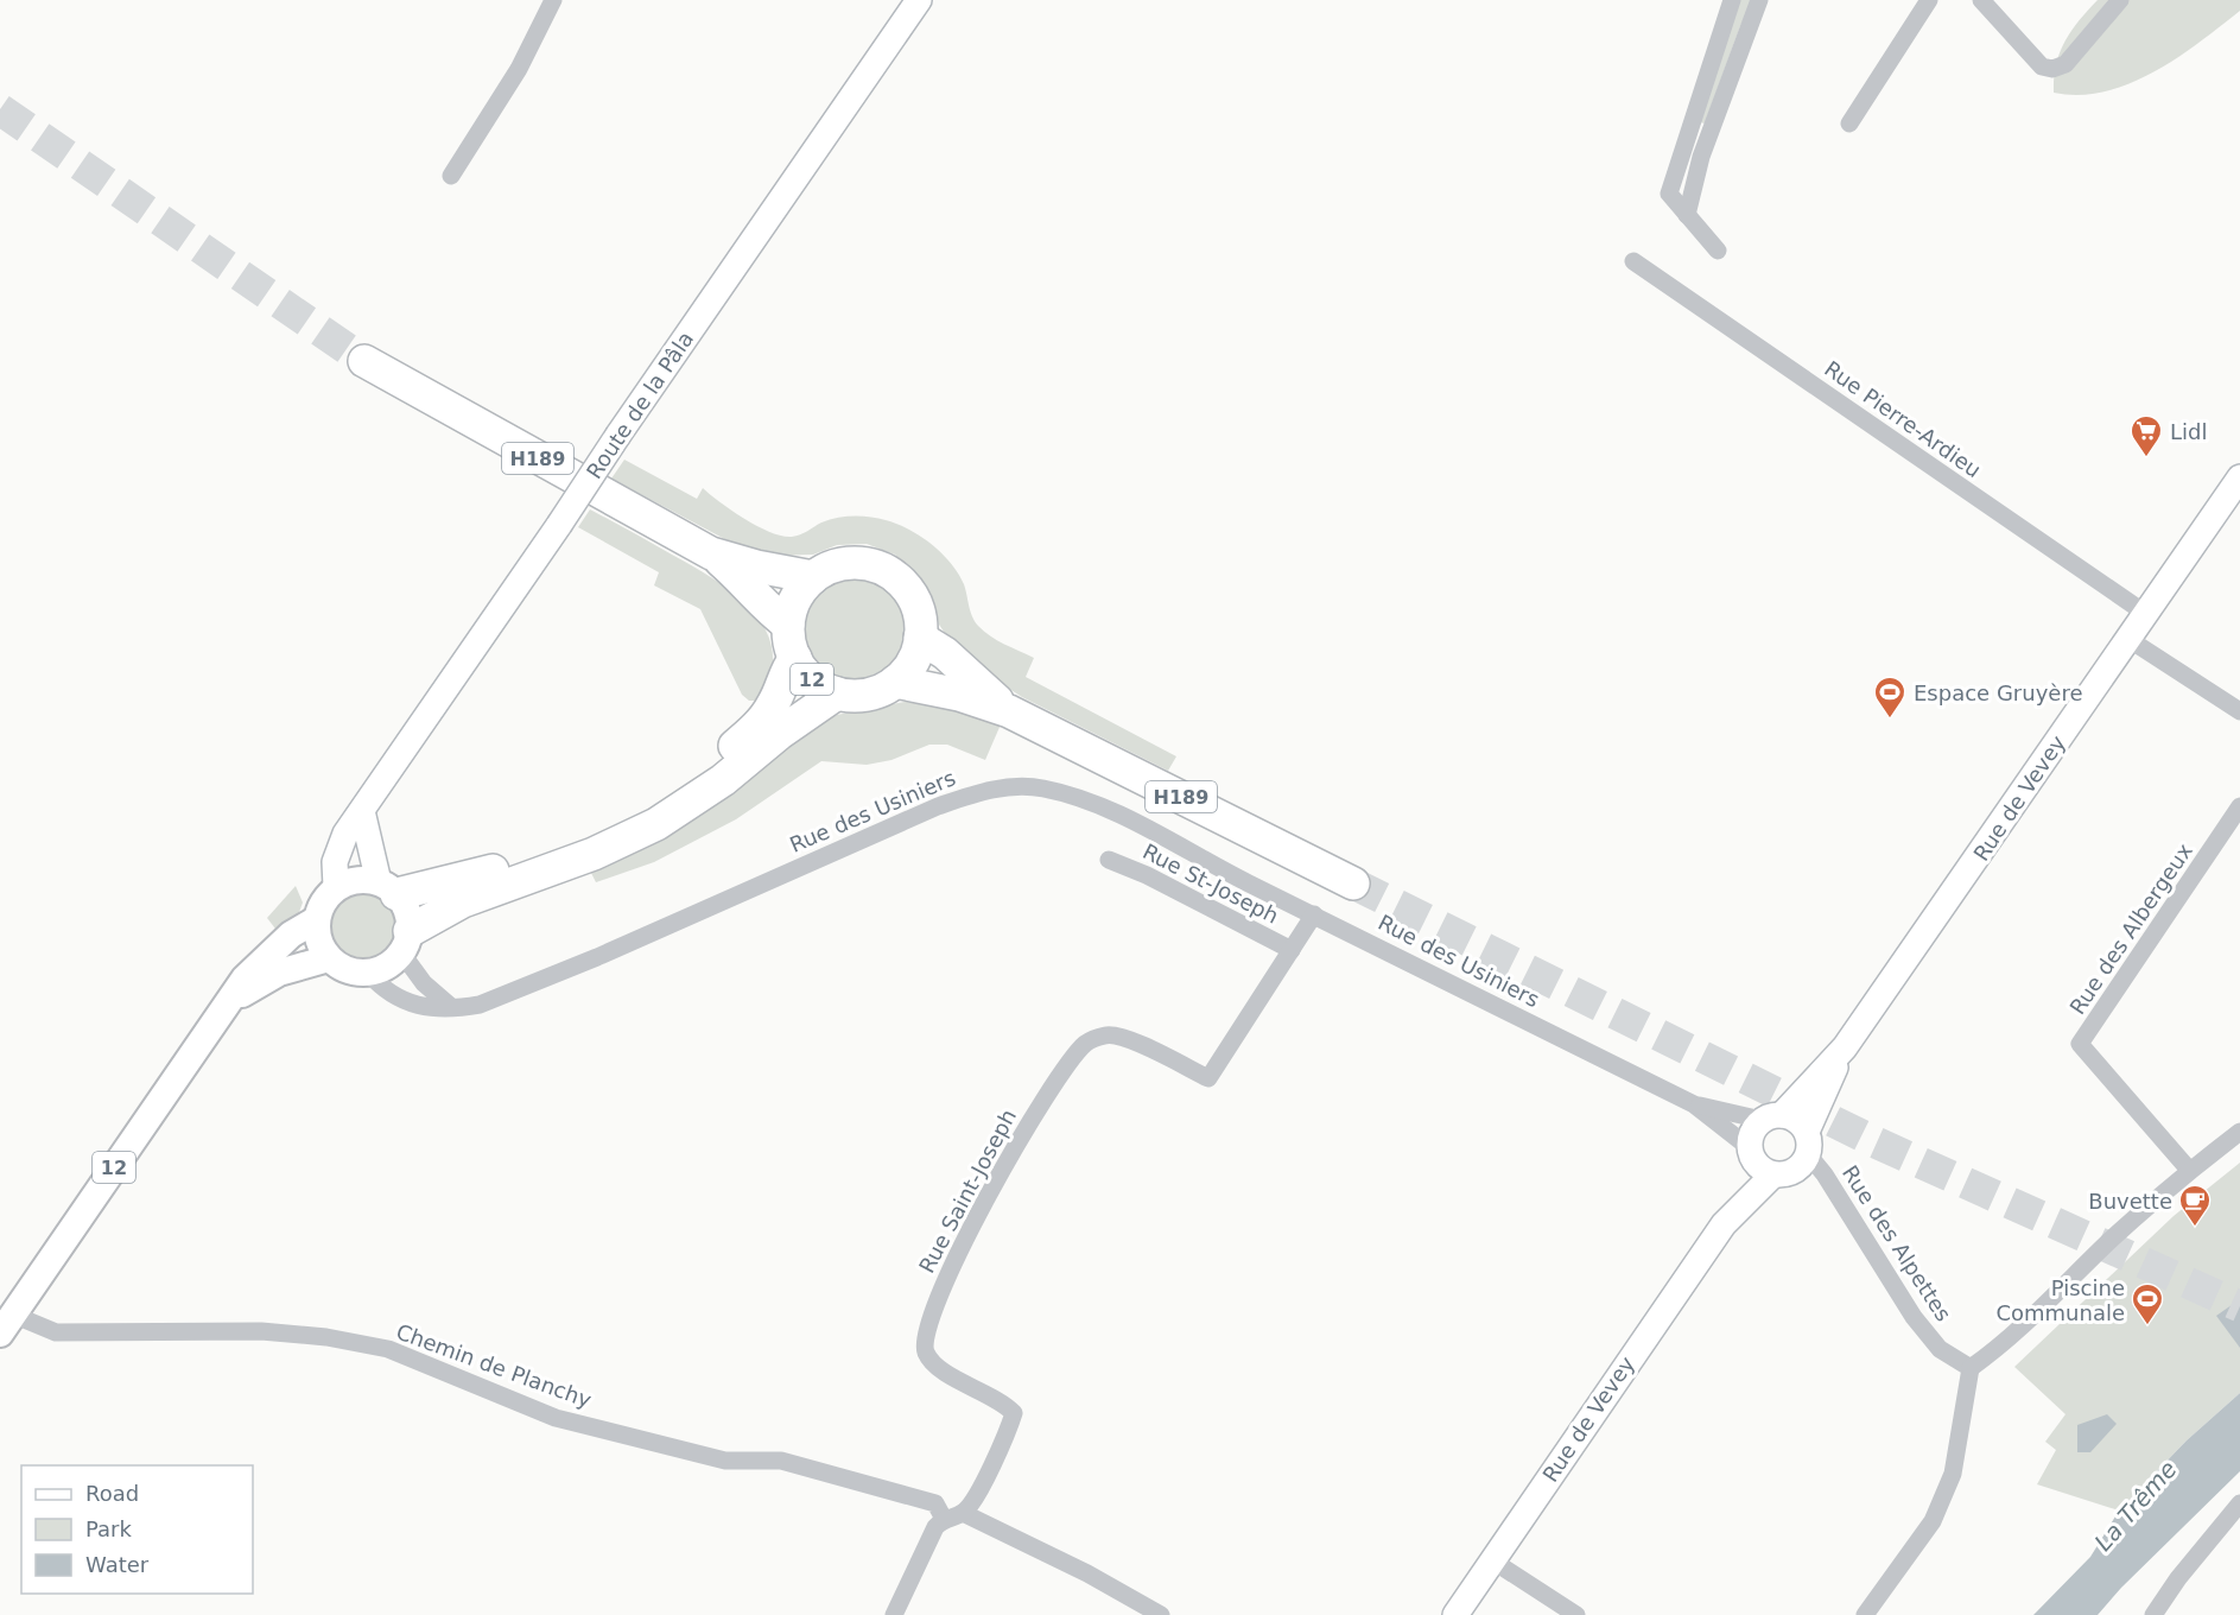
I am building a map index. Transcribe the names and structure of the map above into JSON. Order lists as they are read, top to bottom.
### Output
{
  "streets": {
    "highway": ["H189", "12"],
    "main road": ["Route de la Pâla", "Rue de Vevey"],
    "street": [
      "Rue Pierre-Ardieu",
      "Rue des Usiniers",
      "Rue St-Joseph",
      "Rue des Albergeux",
      "Rue Saint-Joseph",
      "Rue des Alpettes",
      "Chemin de Planchy"
    ]
  },
  "crossings": [
    ["Route de la Pâla", "12"],
    ["Route de la Pâla", "Rue des Usiniers"],
    ["Rue Pierre-Ardieu", "Rue de Vevey"],
    ["H189", "12"],
    ["12", "Rue des Usiniers"],
    ["12", "Chemin de Planchy"],
    ["Rue de Vevey", "Rue des Usiniers"],
    ["Rue de Vevey", "Rue des Alpettes"],
    ["Rue des Usiniers", "Rue Saint-Joseph"],
    ["Rue des Usiniers", "Rue des Alpettes"],
    ["Rue St-Joseph", "Rue Saint-Joseph"]
  ],
  "water": ["La Trême"],
  "places": {
    "supermarket": ["Lidl"],
    "sports": ["Espace Gruyère", "Piscine Communale"],
    "cafe": ["Buvette"]
  },
  "legend": ["Road", "Park", "Water"]
}
